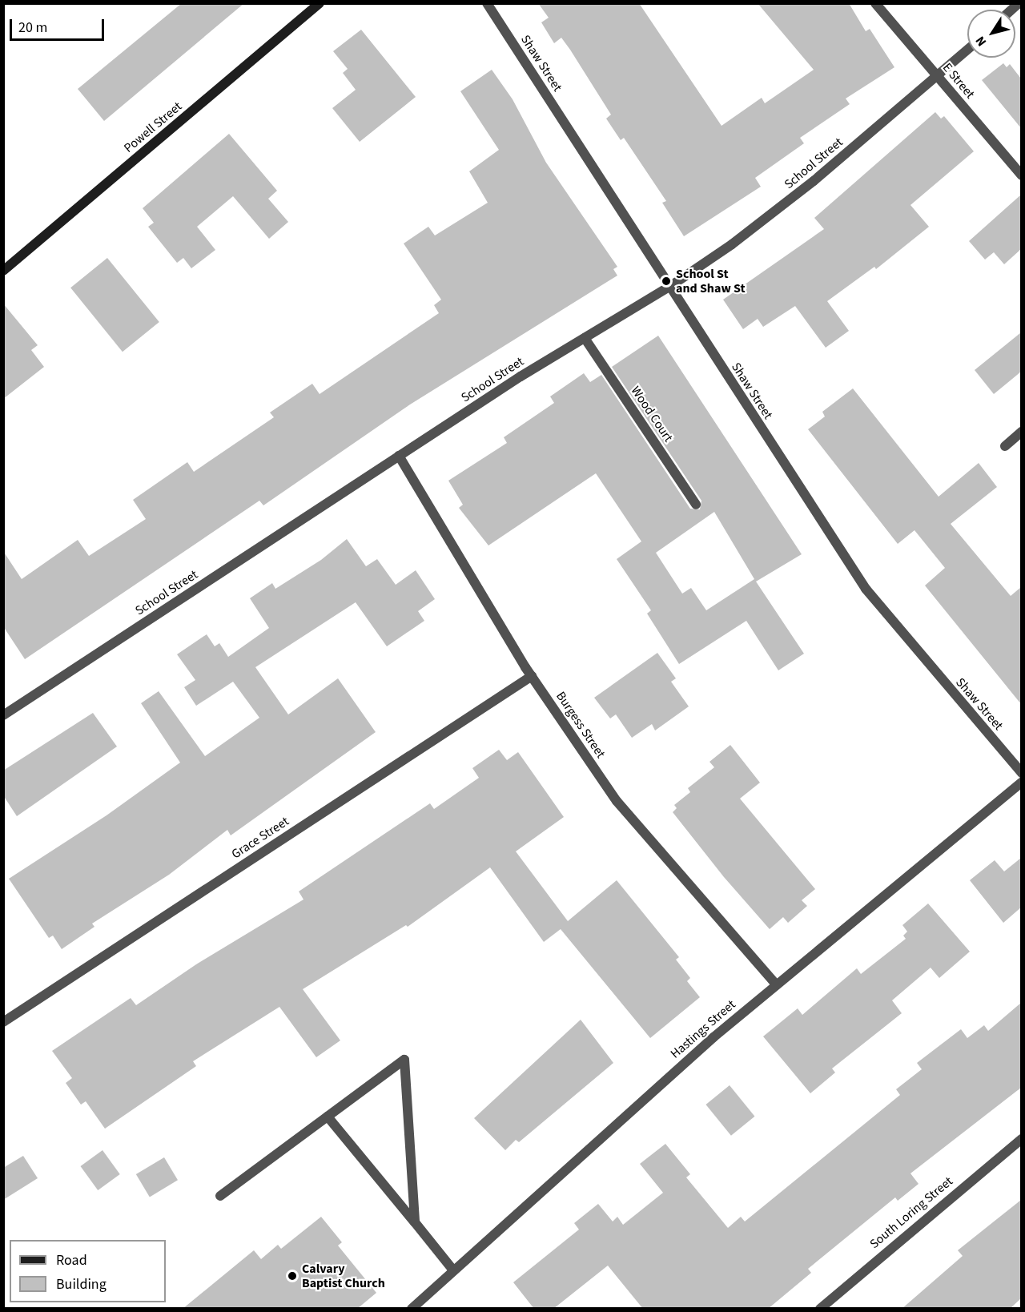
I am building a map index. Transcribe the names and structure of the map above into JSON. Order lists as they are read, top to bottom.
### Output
{
  "streets": {
    "street": [
      "Shaw Street",
      "E Street",
      "Powell Street",
      "School Street",
      "Wood Court",
      "Burgess Street",
      "Grace Street",
      "Hastings Street",
      "South Loring Street"
    ]
  },
  "crossings": [
    ["Shaw Street", "School Street"],
    ["E Street", "School Street"],
    ["School Street", "Wood Court"],
    ["School Street", "Burgess Street"],
    ["Burgess Street", "Grace Street"],
    ["Burgess Street", "Hastings Street"]
  ],
  "places": ["School St and Shaw St", "Calvary Baptist Church"],
  "legend": ["Road", "Building"],
  "scale_bar": "20 m",
  "north": "bottom left"
}
